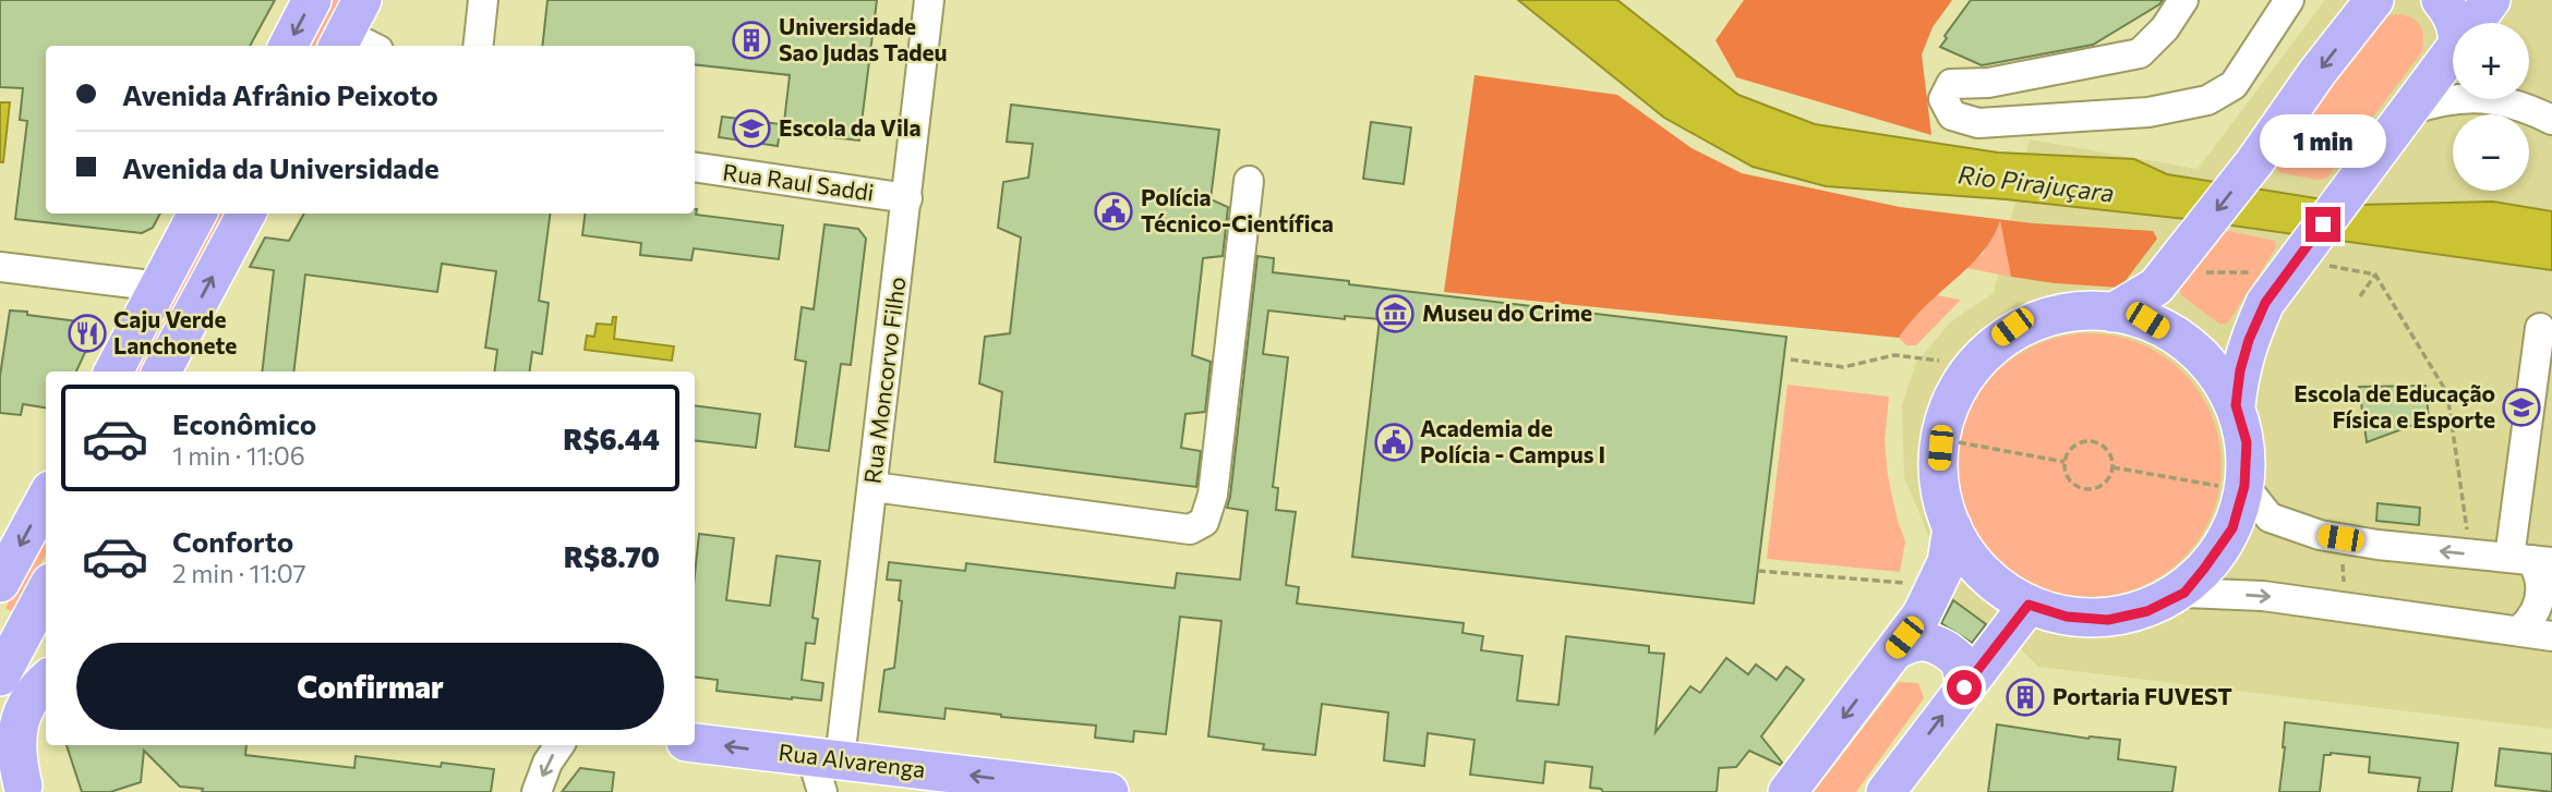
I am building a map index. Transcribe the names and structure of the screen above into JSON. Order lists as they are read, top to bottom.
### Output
{
  "streets": {
    "main road": ["Rua Alvarenga"],
    "street": ["Rua Raul Saddi", "Rua Moncorvo Filho"]
  },
  "crossings": [
    ["Rua Raul Saddi", "Rua Moncorvo Filho"],
    ["Rua Moncorvo Filho", "Rua Alvarenga"]
  ],
  "one_way": ["Rua Alvarenga"],
  "water": ["Rio Pirajuçara"],
  "places": {
    "building": ["Universidade Sao Judas Tadeu", "Portaria FUVEST"],
    "school or university": ["Escola da Vila", "Escola de Educação Física e Esporte"],
    "public building": ["Polícia Técnico-Científica", "Academia de Polícia - Campus I"],
    "museum": ["Museu do Crime"],
    "restaurant": ["Caju Verde Lanchonete"]
  },
  "page": {
    "map_buttons": ["+", "−"],
    "banner": ["Avenida Afrânio Peixoto", "Avenida da Universidade"],
    "bubble": "1 min",
    "list": [
      {
        "name": "Econômico",
        "note": "1 min · 11:06",
        "value": "R$6.44"
      },
      {
        "name": "Conforto",
        "note": "2 min · 11:07",
        "value": "R$8.70"
      }
    ],
    "buttons": "Confirmar"
  }
}
